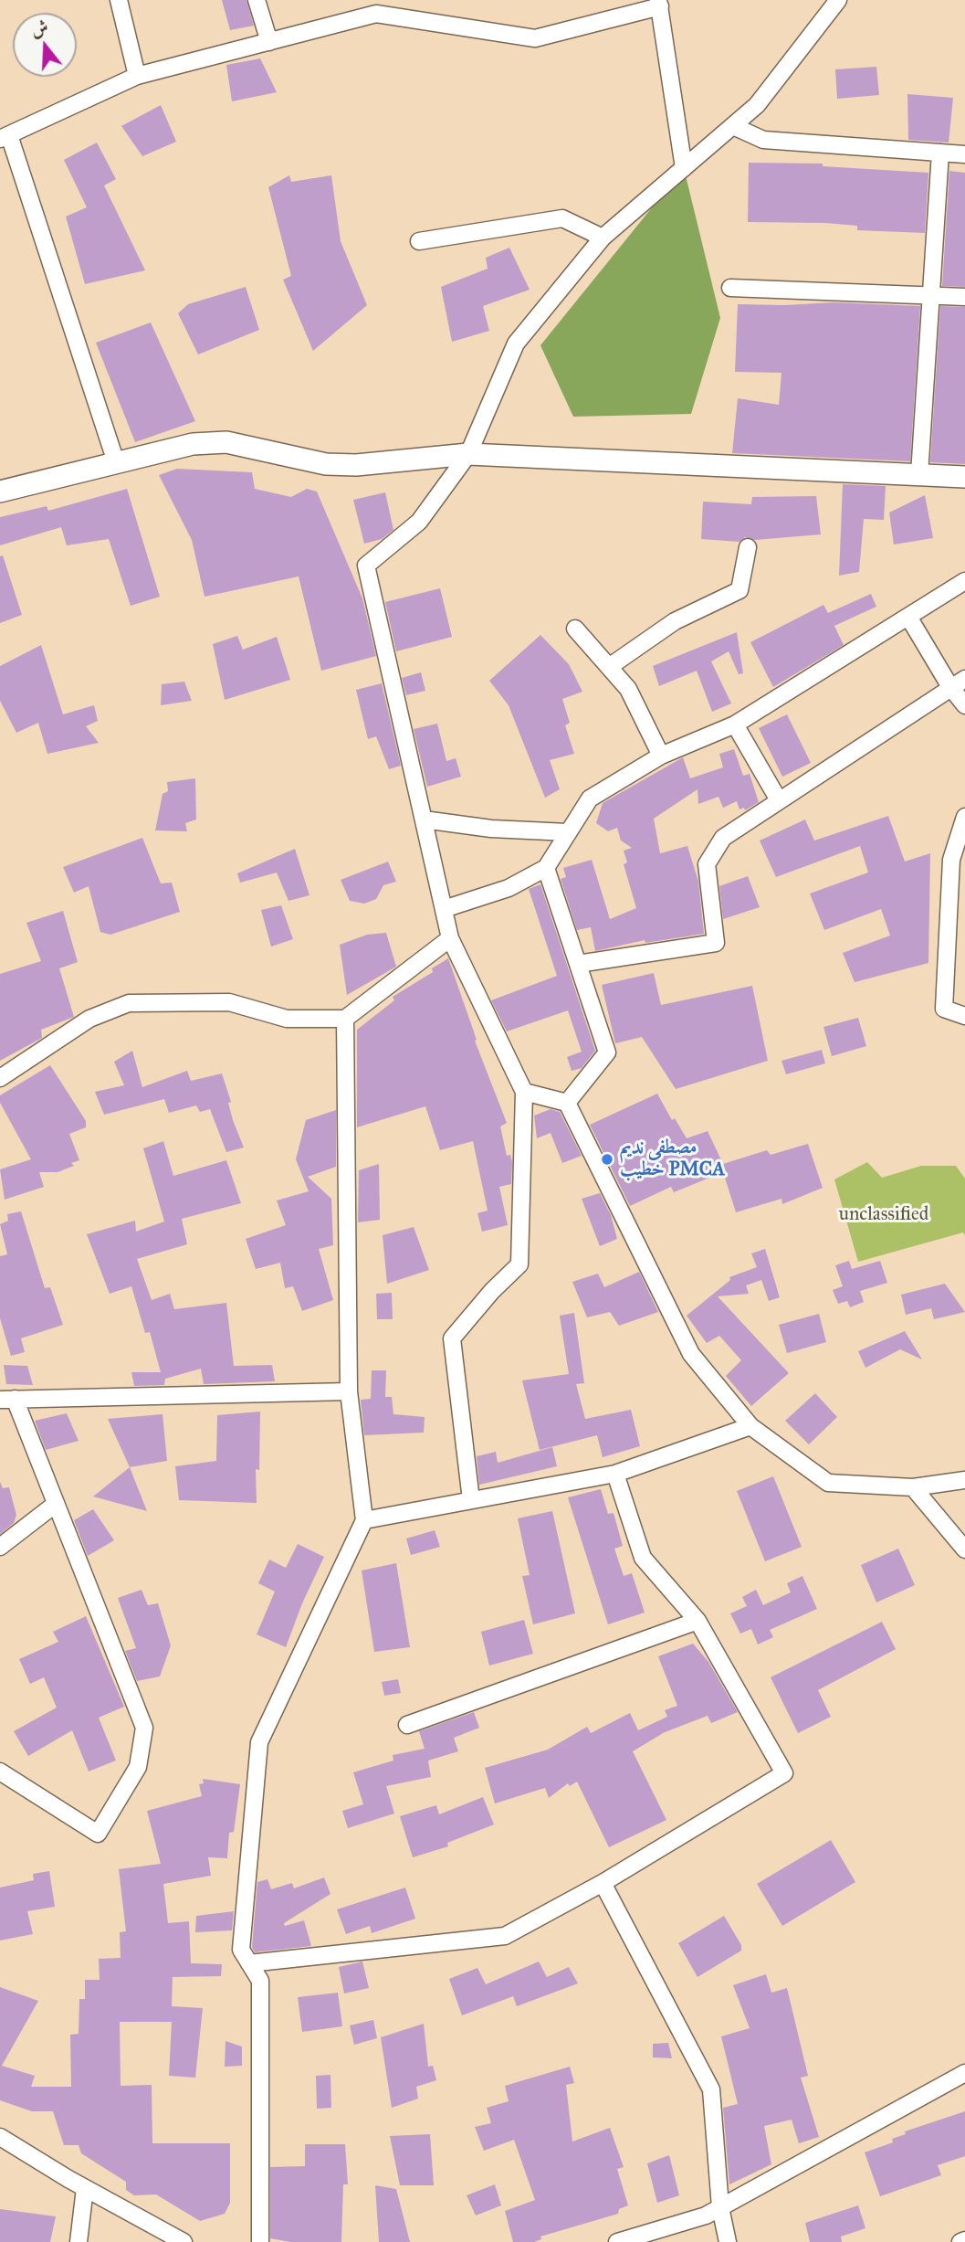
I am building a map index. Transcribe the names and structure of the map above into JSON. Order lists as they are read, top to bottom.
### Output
{
  "parks": ["unclassified"],
  "places": ["مصطفى نديم خطيب PMCA"],
  "north": "top"
}
